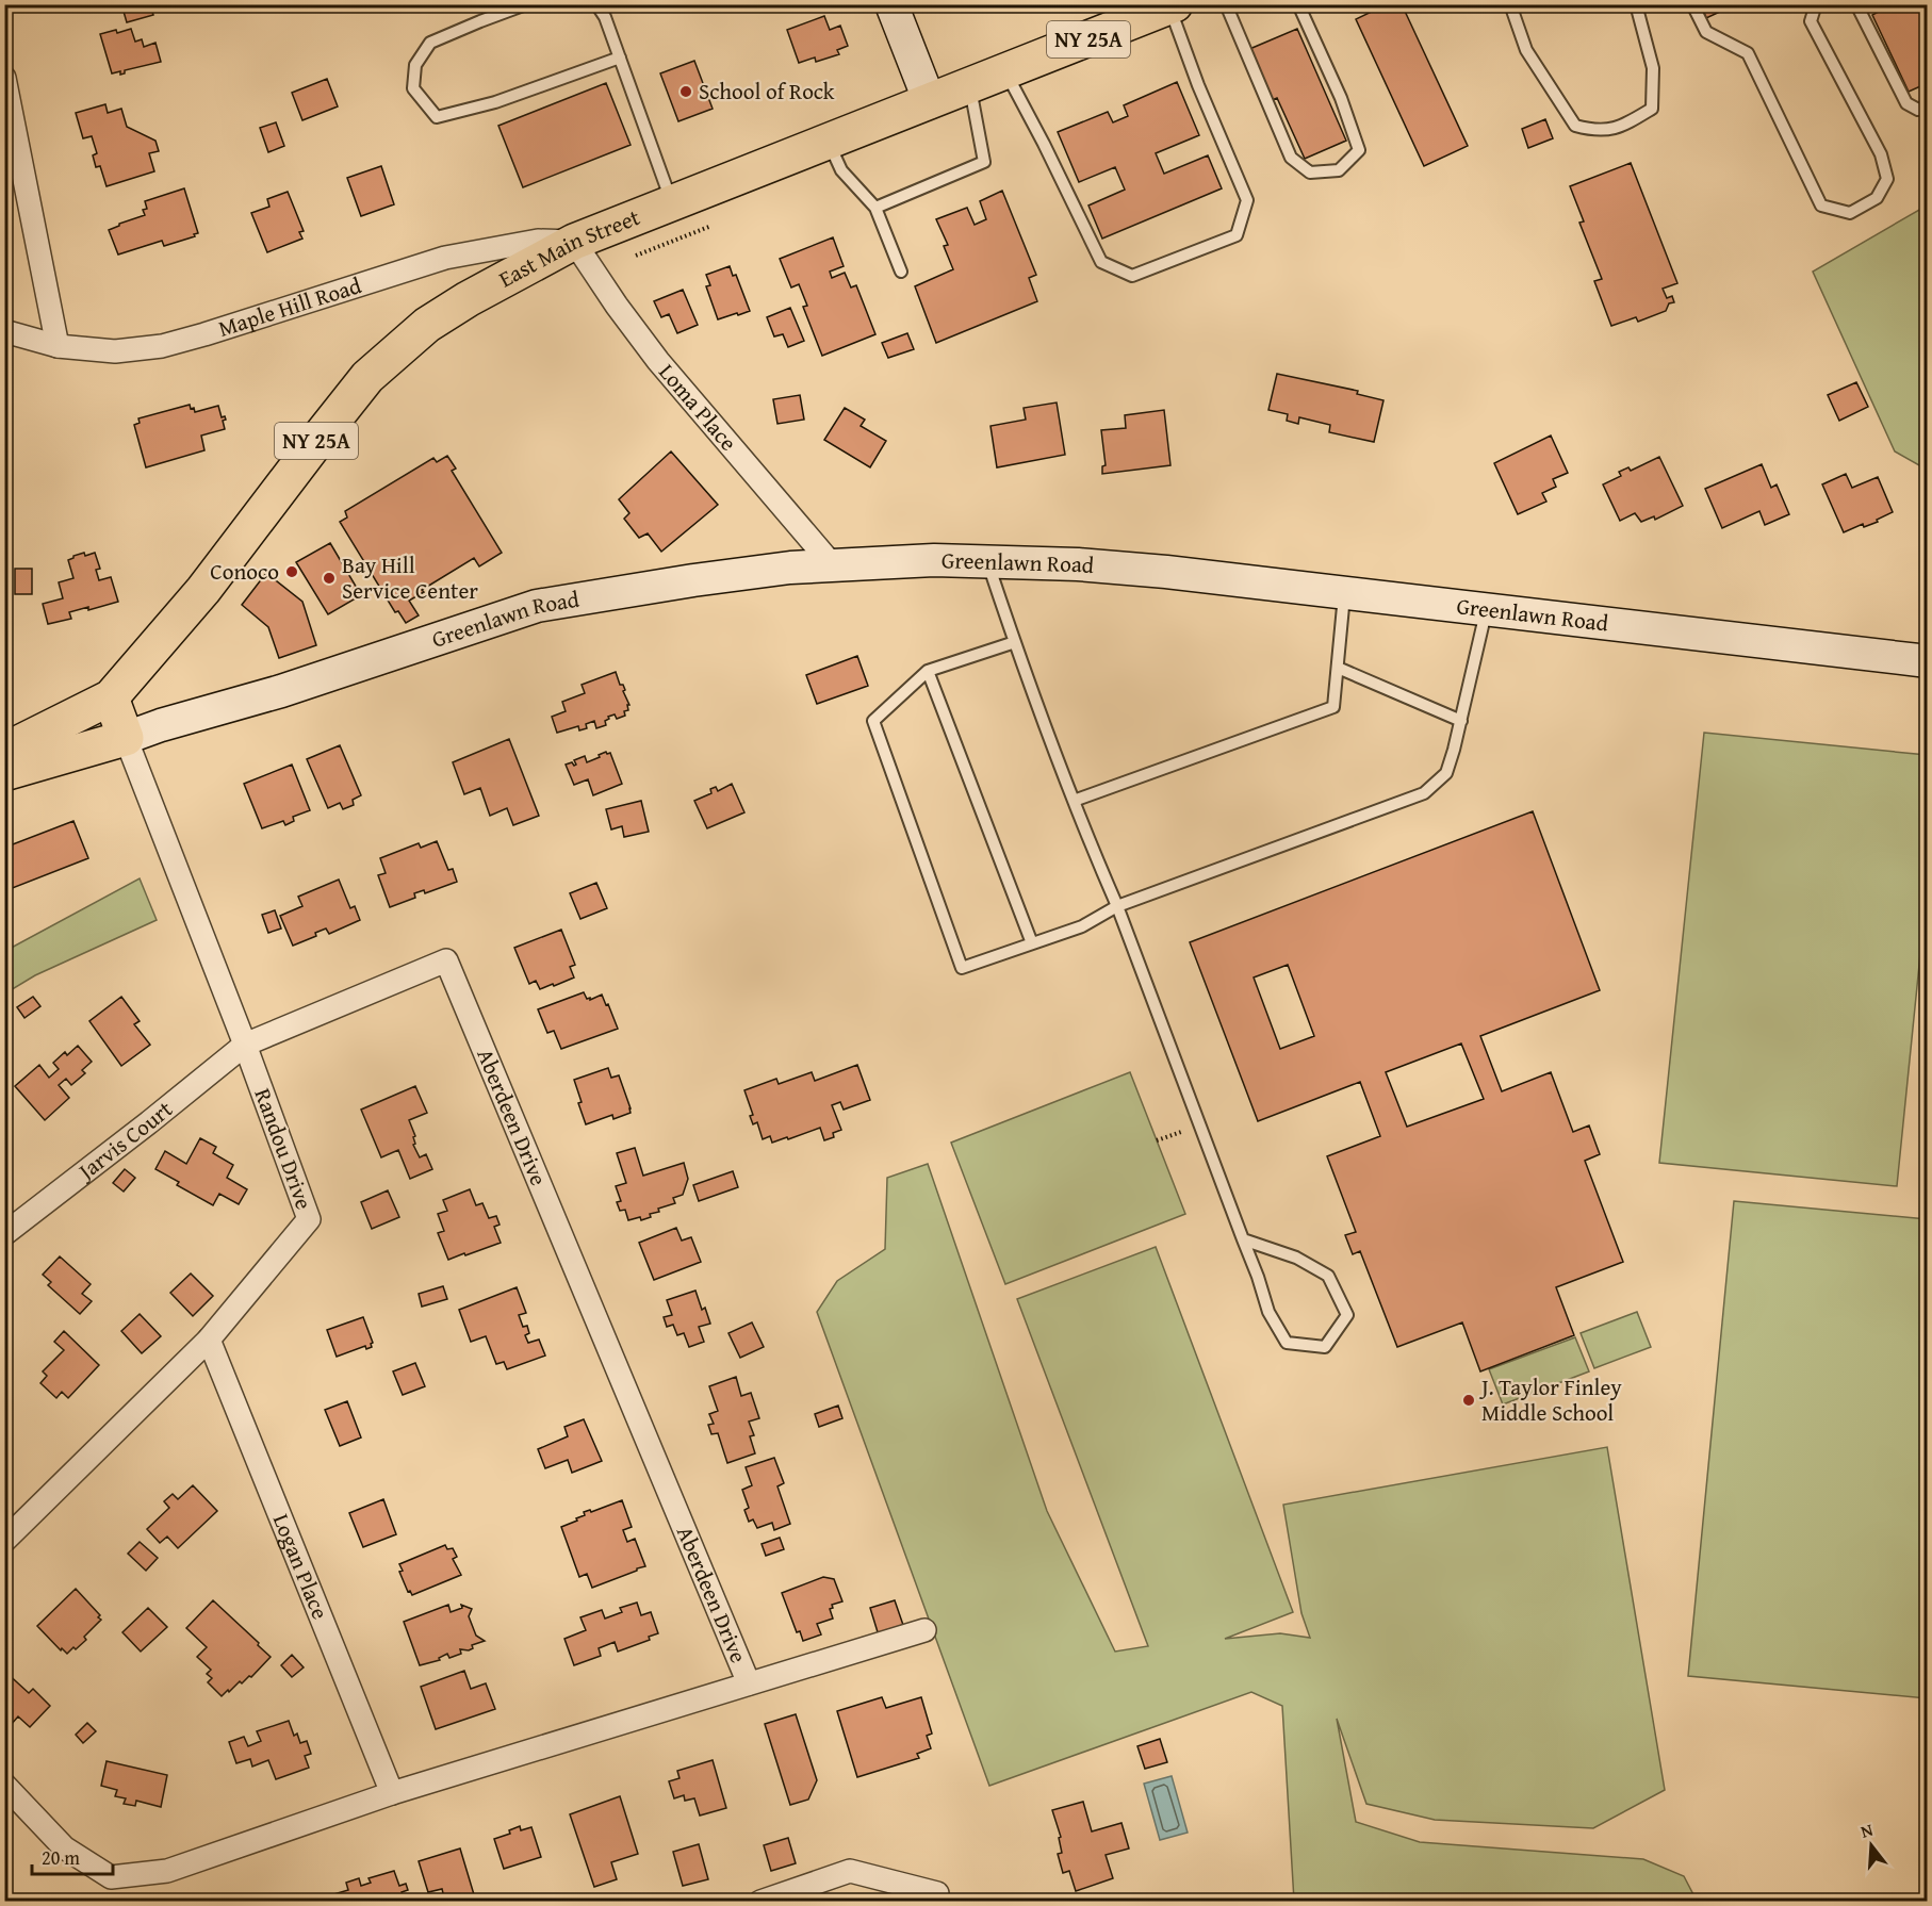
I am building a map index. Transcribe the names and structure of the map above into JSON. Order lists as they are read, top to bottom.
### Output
{
  "streets": {
    "main road": ["NY 25A", "East Main Street", "Greenlawn Road"],
    "street": [
      "Maple Hill Road",
      "Loma Place",
      "Aberdeen Drive",
      "Jarvis Court",
      "Randou Drive",
      "Logan Place"
    ]
  },
  "crossings": [
    ["East Main Street", "Maple Hill Road"],
    ["East Main Street", "Loma Place"],
    ["Maple Hill Road", "Loma Place"],
    ["Loma Place", "Greenlawn Road"],
    ["Greenlawn Road", "Randou Drive"],
    ["Aberdeen Drive", "Jarvis Court"],
    ["Aberdeen Drive", "Randou Drive"],
    ["Aberdeen Drive", "Logan Place"],
    ["Jarvis Court", "Randou Drive"],
    ["Randou Drive", "Logan Place"]
  ],
  "places": [
    "School of Rock",
    "Conoco",
    "Bay Hill Service Center",
    "J. Taylor Finley Middle School"
  ],
  "scale_bar": "20 m",
  "north": "top"
}
